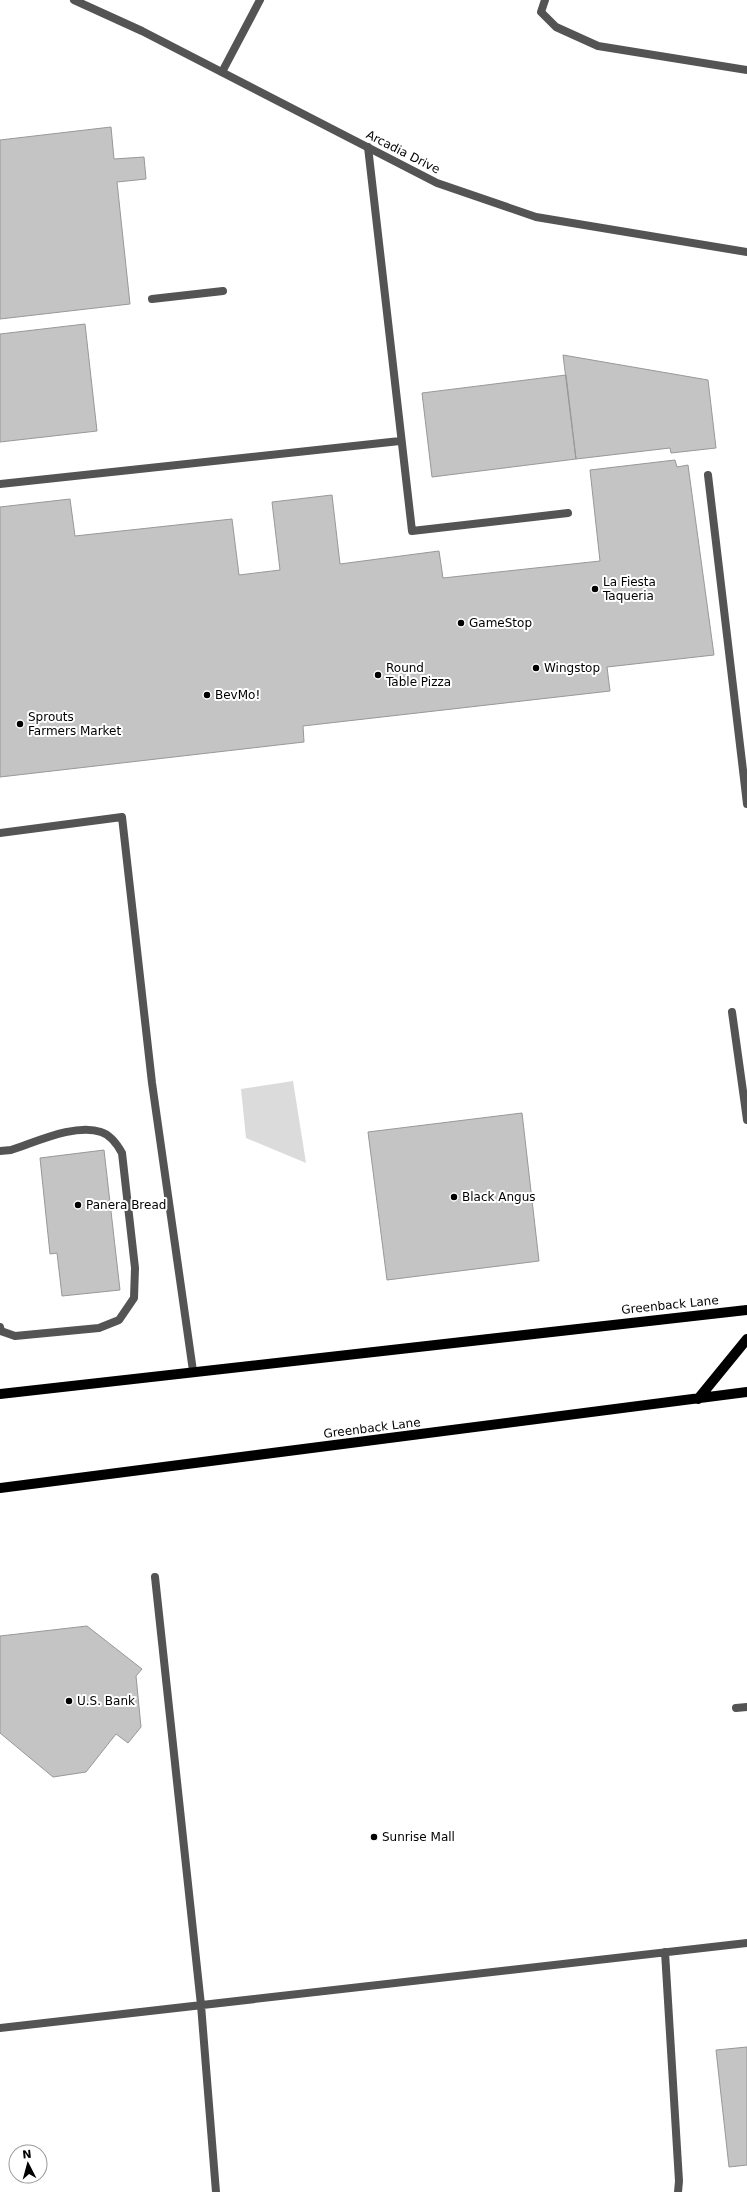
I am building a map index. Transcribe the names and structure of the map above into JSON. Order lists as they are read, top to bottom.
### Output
{
  "streets": {
    "main road": ["Greenback Lane"],
    "street": ["Arcadia Drive"]
  },
  "places": [
    "La Fiesta Taqueria",
    "GameStop",
    "Wingstop",
    "Round Table Pizza",
    "BevMo!",
    "Sprouts Farmers Market",
    "Black Angus",
    "Panera Bread",
    "U.S. Bank",
    "Sunrise Mall"
  ],
  "north": "top"
}
